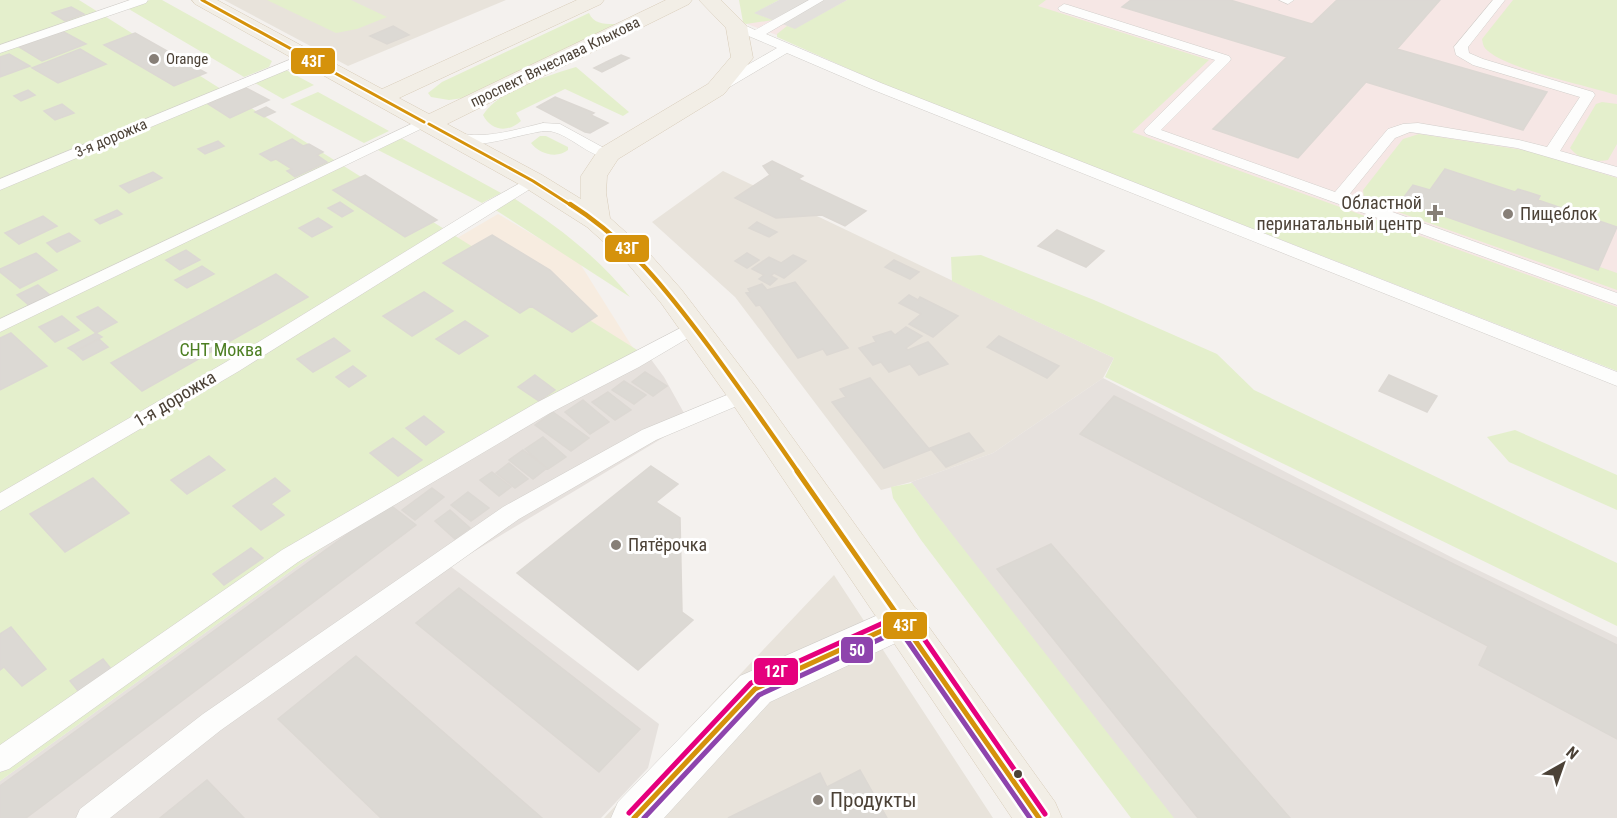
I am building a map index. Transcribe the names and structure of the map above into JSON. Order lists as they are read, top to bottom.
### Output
{
  "streets": {
    "main road": ["проспект Вячеслава Клыкова"],
    "lane": ["3-я дорожка", "1-я дорожка"]
  },
  "parks": ["СНТ Моква"],
  "places": {
    "other": [
      "Orange",
      "Пищеблок",
      "Пятёрочка",
      "Продукты"
    ],
    "health": ["Областной перинатальный центр"]
  },
  "lines": ["transit line 43Г", "transit line 12Г", "transit line 50"],
  "north": "top right"
}
